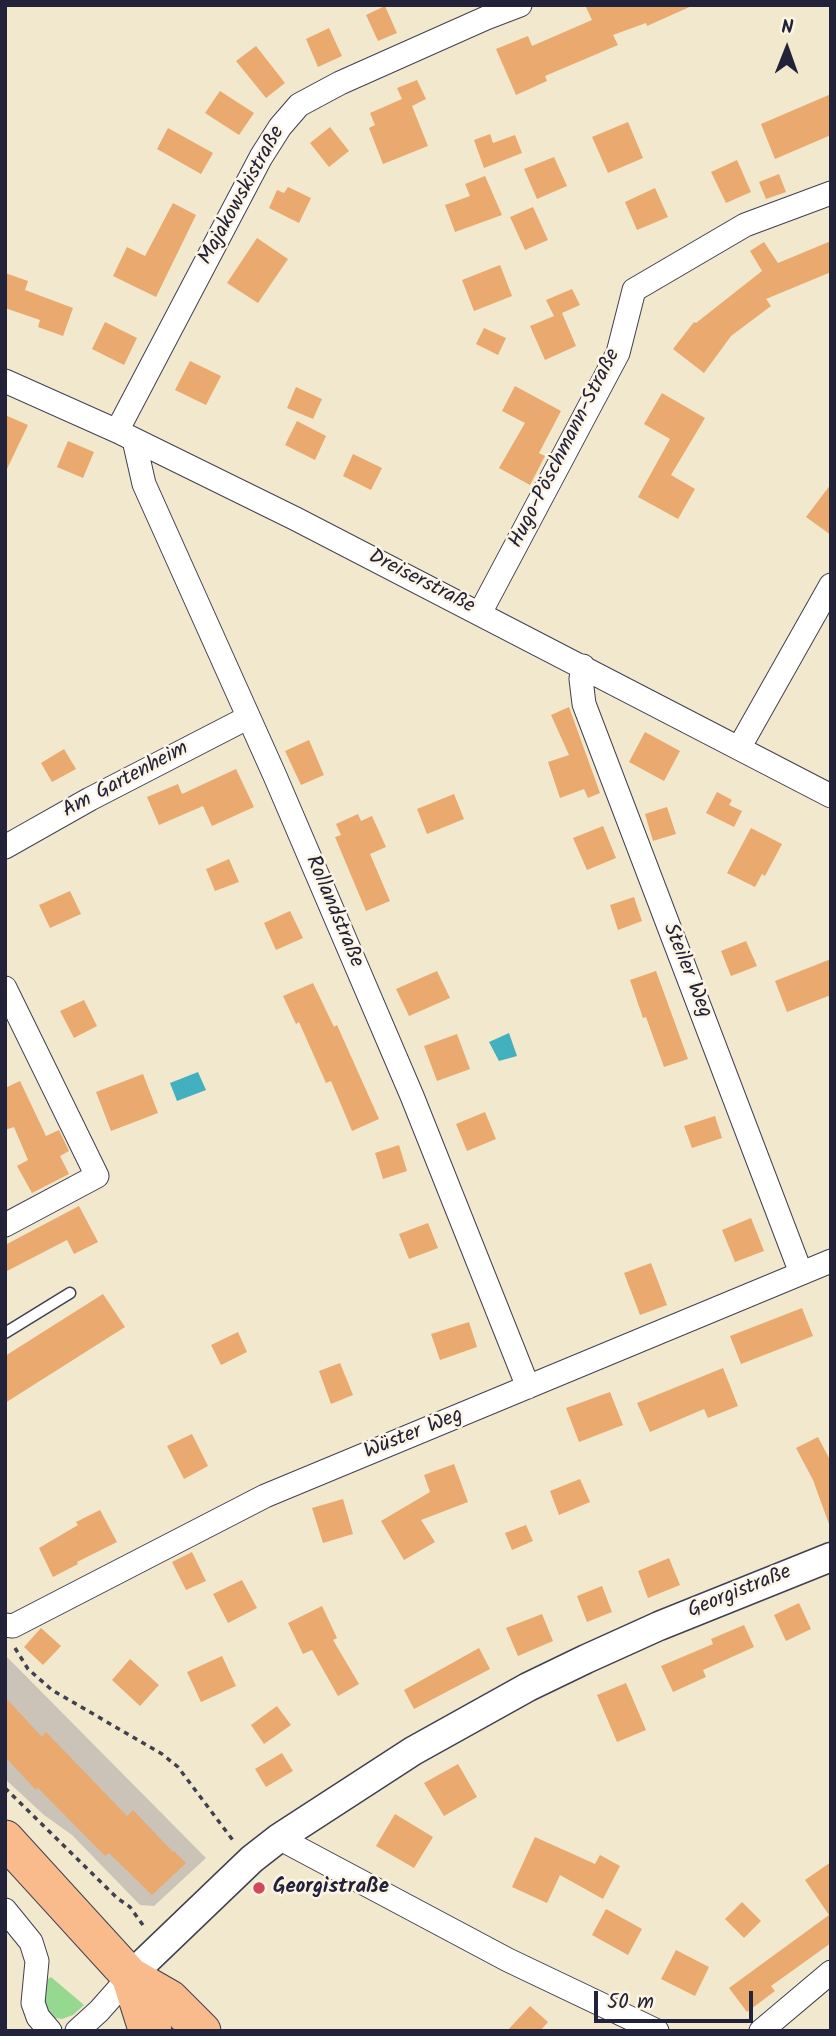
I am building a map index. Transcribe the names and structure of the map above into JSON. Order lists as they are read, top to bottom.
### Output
{
  "streets": {
    "street": [
      "Majakowskistraße",
      "Hugo-Pöschmann-Straße",
      "Dreiserstraße",
      "Am Gartenheim",
      "Rollandstraße",
      "Steiler Weg",
      "Wüster Weg",
      "Georgistraße"
    ]
  },
  "crossings": [
    ["Majakowskistraße", "Dreiserstraße"],
    ["Majakowskistraße", "Rollandstraße"],
    ["Hugo-Pöschmann-Straße", "Dreiserstraße"],
    ["Dreiserstraße", "Rollandstraße"],
    ["Dreiserstraße", "Steiler Weg"],
    ["Am Gartenheim", "Rollandstraße"],
    ["Rollandstraße", "Wüster Weg"],
    ["Steiler Weg", "Wüster Weg"]
  ],
  "places": ["Georgistraße"],
  "scale_bar": "50 m",
  "north": "top"
}
